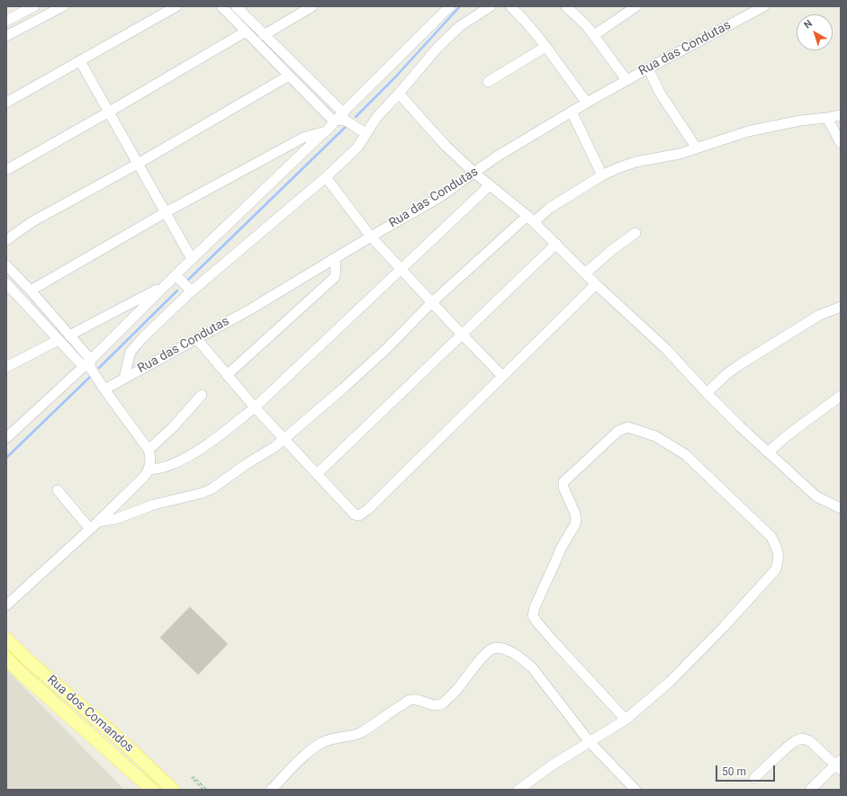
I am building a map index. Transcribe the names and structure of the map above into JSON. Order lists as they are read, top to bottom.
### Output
{
  "streets": {
    "main road": ["Rua dos Comandos"],
    "street": ["Rua das Condutas"]
  },
  "scale_bar": "50 m",
  "north": "top left"
}
